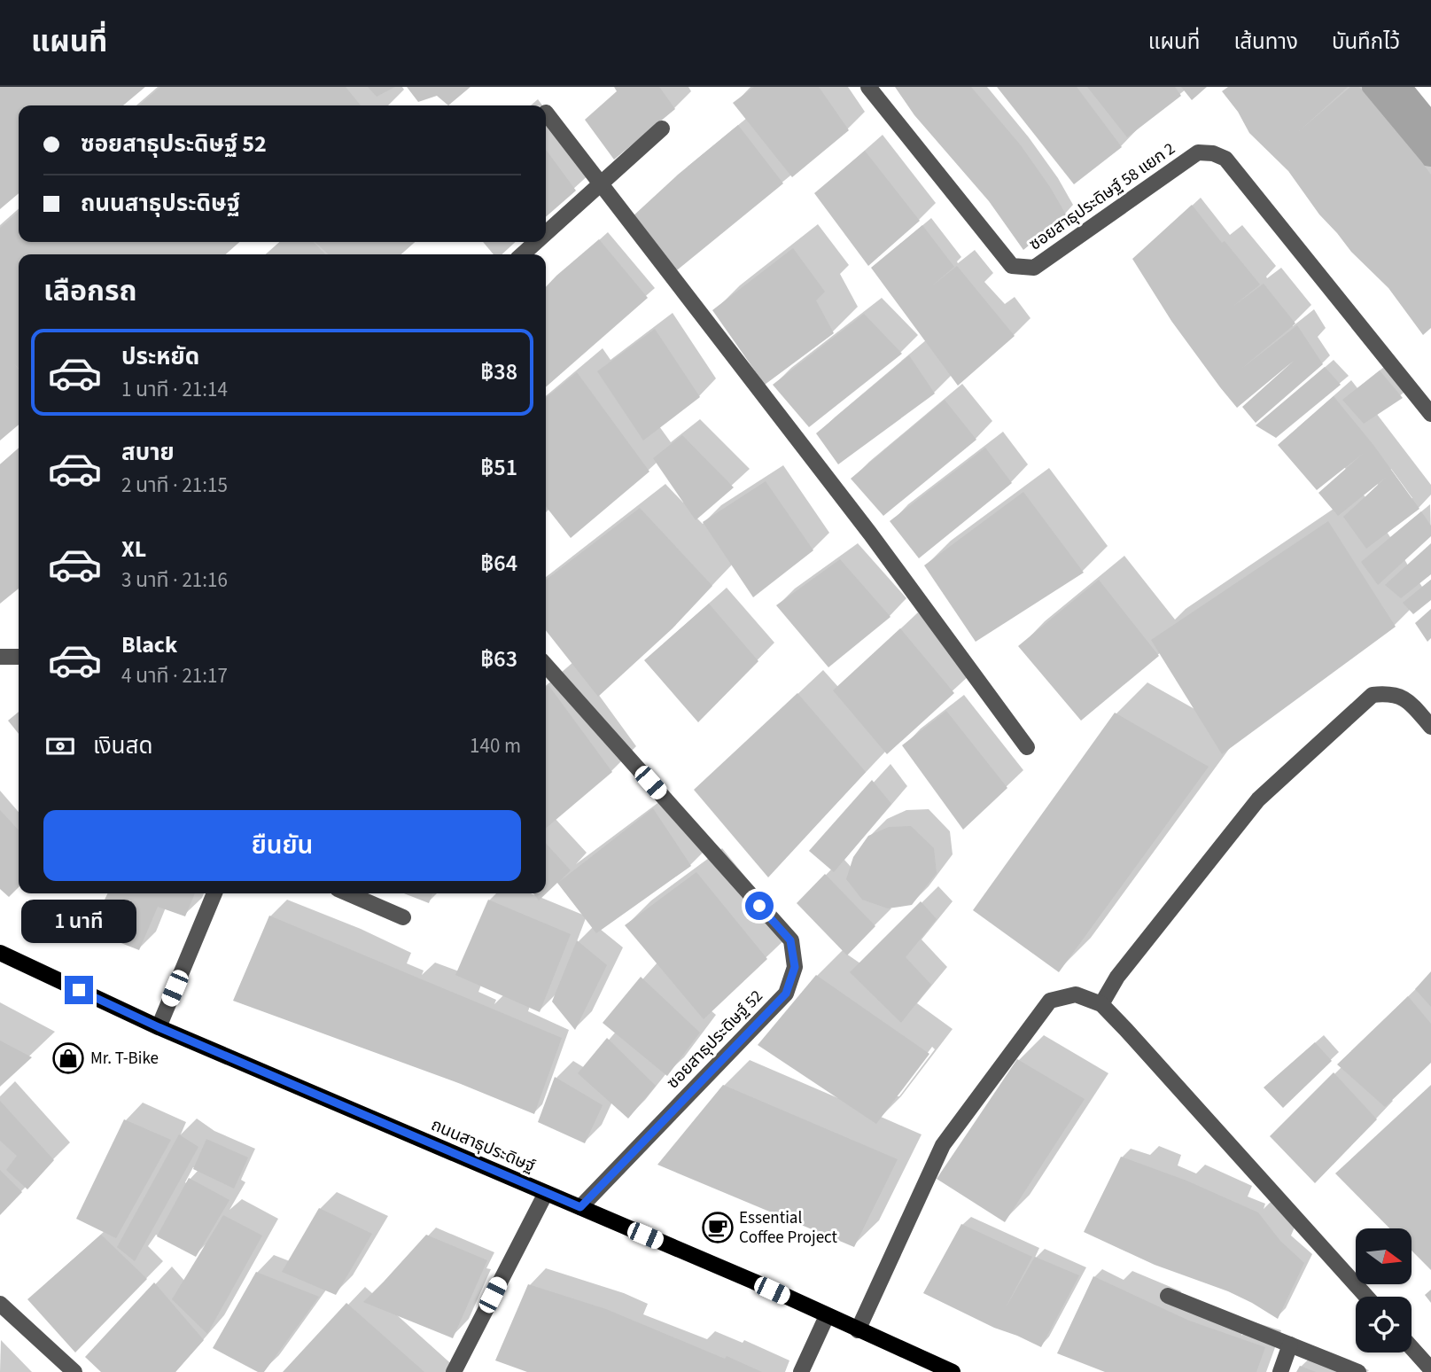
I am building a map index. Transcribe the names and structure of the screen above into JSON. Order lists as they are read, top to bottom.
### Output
{
  "streets": {
    "main road": ["ถนนสาธุประดิษฐ์"],
    "street": ["ซอยสาธุประดิษฐ์ 58 แยก 2", "ซอยสาธุประดิษฐ์ 52"]
  },
  "crossings": [
    ["ซอยสาธุประดิษฐ์ 52", "ถนนสาธุประดิษฐ์"]
  ],
  "places": {
    "shop": ["Mr. T-Bike"],
    "cafe": ["Essential Coffee Project"]
  },
  "north": "right",
  "page": {
    "header": "แผนที่",
    "nav": ["แผนที่", "เส้นทาง", "บันทึกไว้"],
    "banner": ["ซอยสาธุประดิษฐ์ 52", "ถนนสาธุประดิษฐ์"],
    "heading": "เลือกรถ",
    "list": [
      {
        "name": "ประหยัด",
        "note": "1 นาที · 21:14",
        "value": "฿38"
      },
      {
        "name": "สบาย",
        "note": "2 นาที · 21:15",
        "value": "฿51"
      },
      {
        "name": "XL",
        "note": "3 นาที · 21:16",
        "value": "฿64"
      },
      {
        "name": "Black",
        "note": "4 นาที · 21:17",
        "value": "฿63"
      }
    ],
    "pay": ["เงินสด", "140 m"],
    "buttons": "ยืนยัน",
    "bubble": "1 นาที"
  }
}
